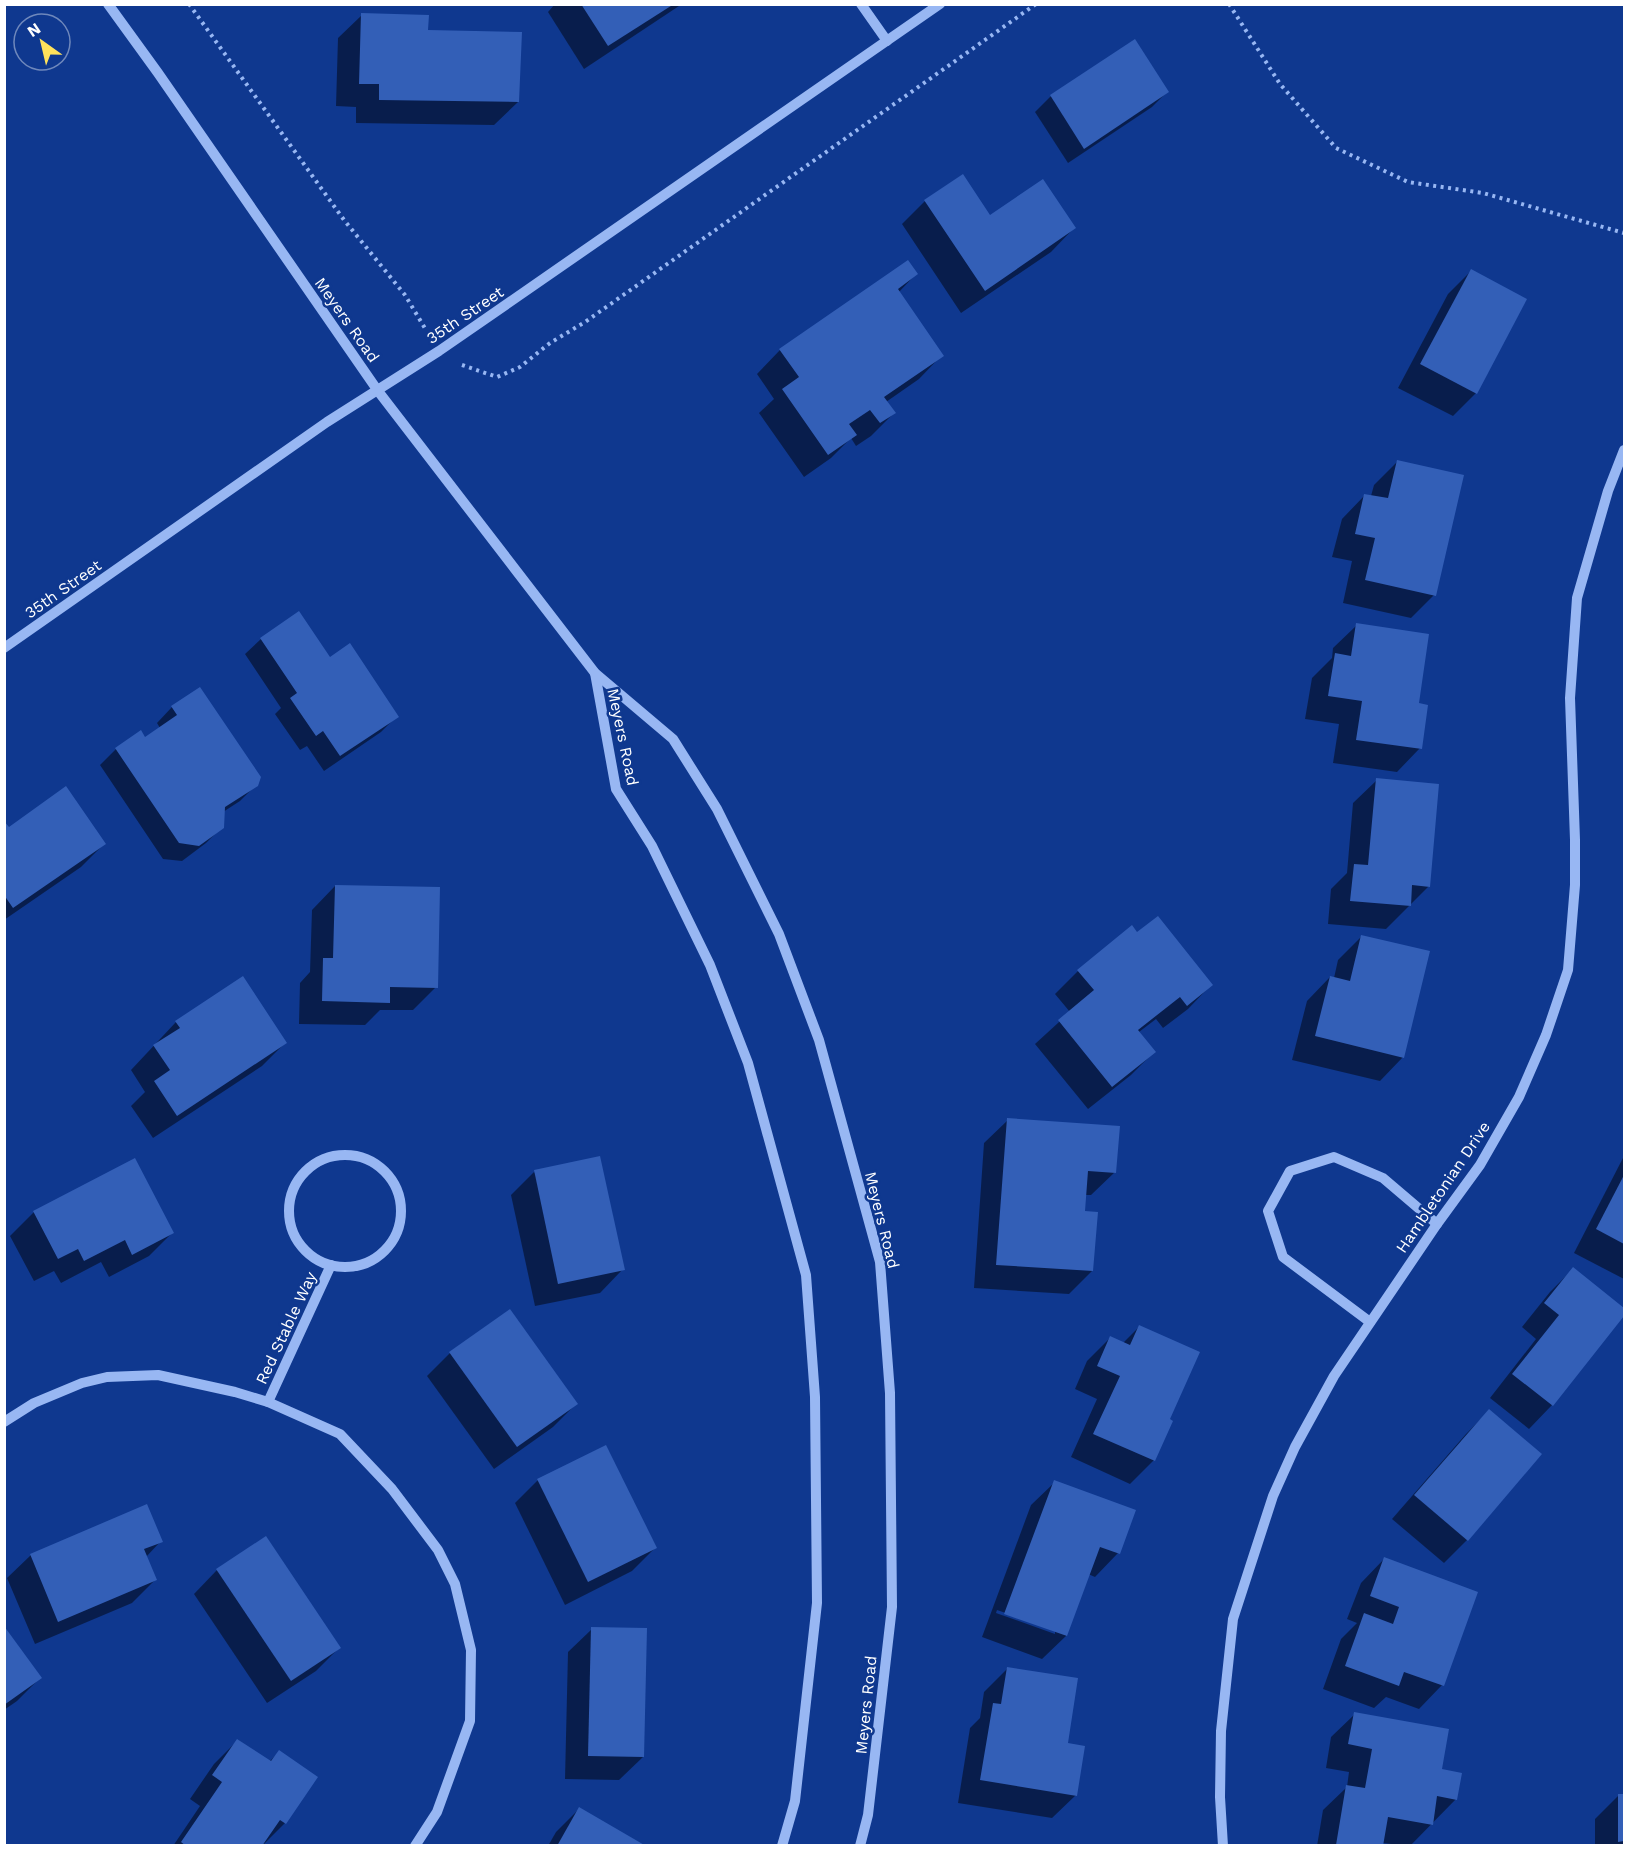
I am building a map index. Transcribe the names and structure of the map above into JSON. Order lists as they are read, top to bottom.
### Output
{
  "streets": {
    "street": [
      "35th Street",
      "Meyers Road",
      "Hambletonian Drive",
      "Red Stable Way"
    ]
  },
  "crossings": [
    ["35th Street", "Meyers Road"]
  ],
  "north": "top left"
}
